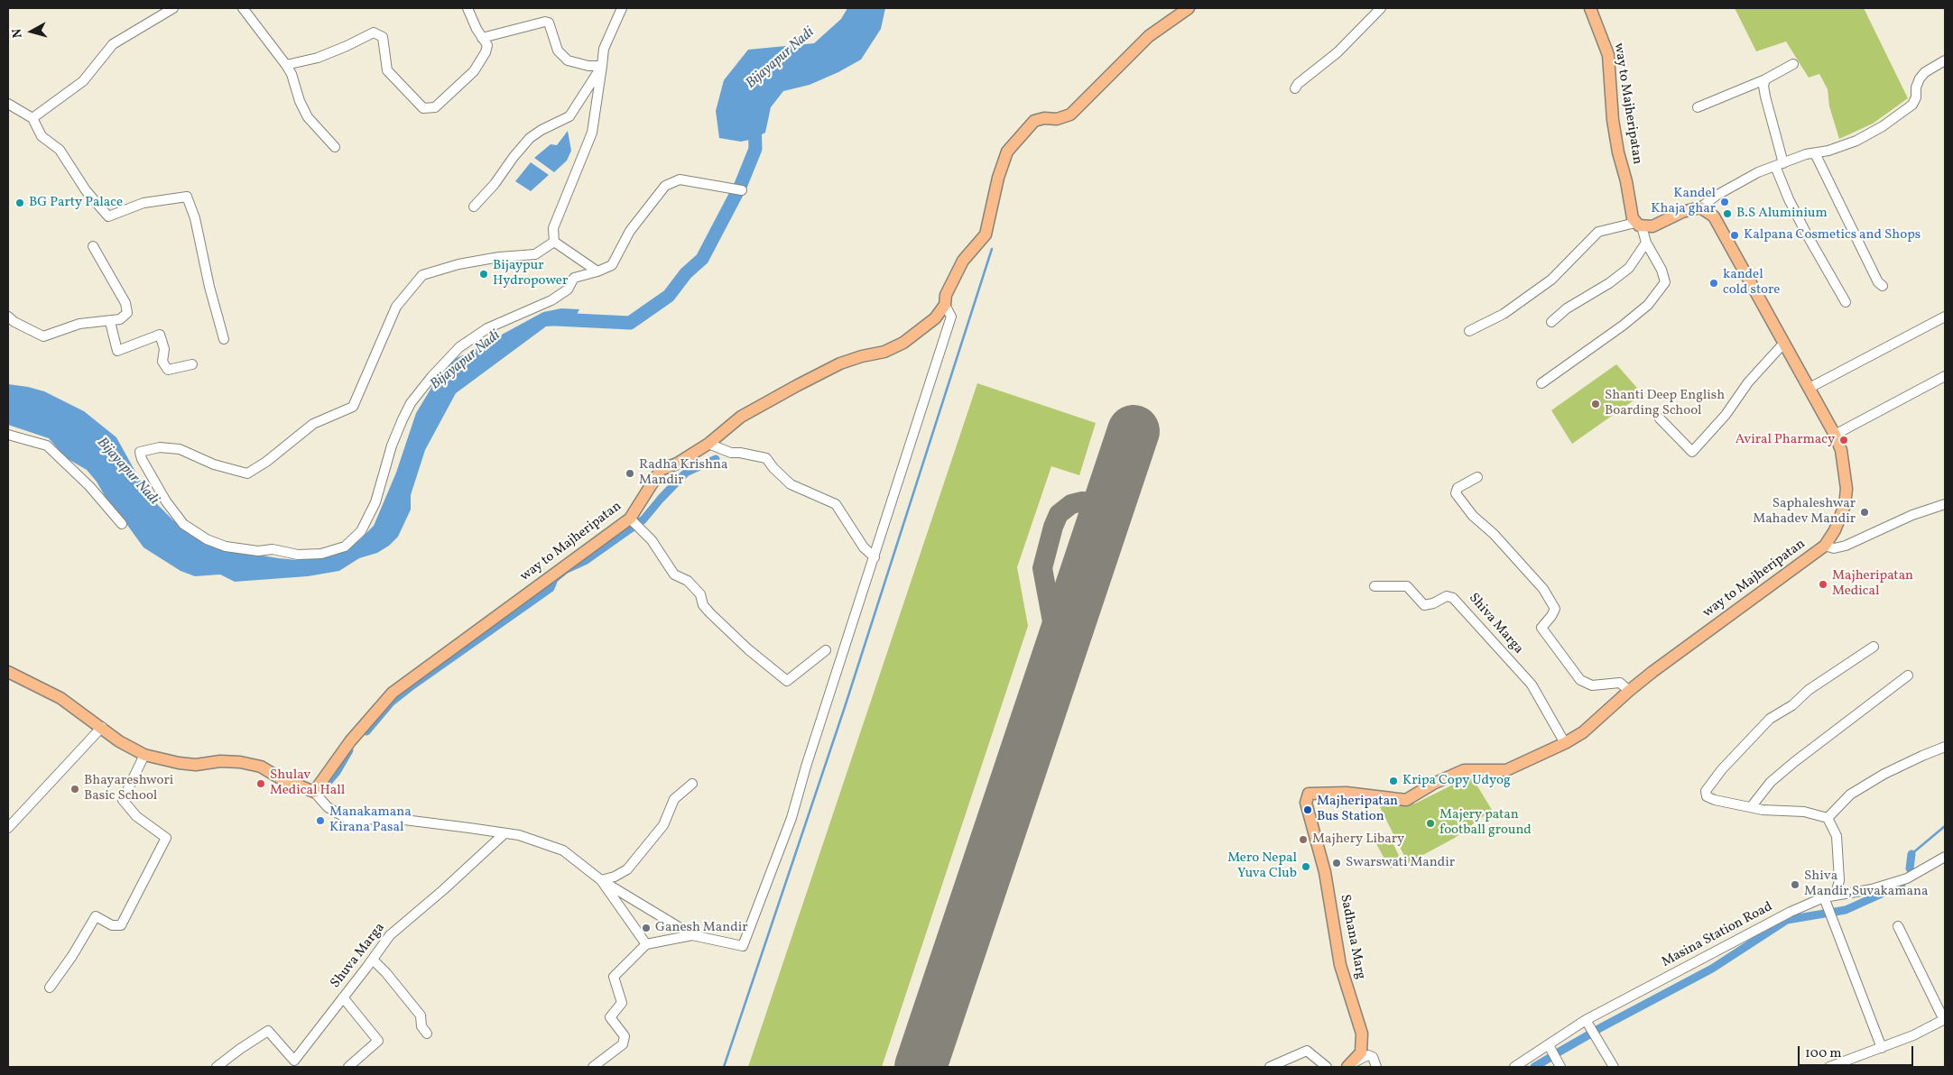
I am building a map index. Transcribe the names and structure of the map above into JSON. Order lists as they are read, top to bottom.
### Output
{
  "streets": {
    "main road": ["way to Majheripatan", "Sadhana Marg"],
    "street": ["Shiva Marga", "Masina Station Road", "Shuva Marga"]
  },
  "crossings": [
    ["way to Majheripatan", "Shiva Marga"],
    ["way to Majheripatan", "Sadhana Marg"]
  ],
  "water": ["Bijayapur Nadi"],
  "places": [
    "Kandel Khaja ghar",
    "BG Party Palace",
    "B.S Aluminium",
    "Kalpana Cosmetics and Shops",
    "Bijaypur Hydropower",
    "kandel cold store",
    "Shanti Deep English Boarding School",
    "Aviral Pharmacy",
    "Radha Krishna Mandir",
    "Saphaleshwar Mahadev Mandir",
    "Majheripatan Medical",
    "Kripa Copy Udyog",
    "Shulav Medical Hall",
    "Bhayareshwori Basic School",
    "Majheripatan Bus Station",
    "Manakamana Kirana Pasal",
    "Majery patan football ground",
    "Majhery Libary",
    "Swarswati Mandir",
    "Mero Nepal Yuva Club",
    "Shiva Mandir,Suvakamana",
    "Ganesh Mandir"
  ],
  "scale_bar": "100 m",
  "north": "left"
}
